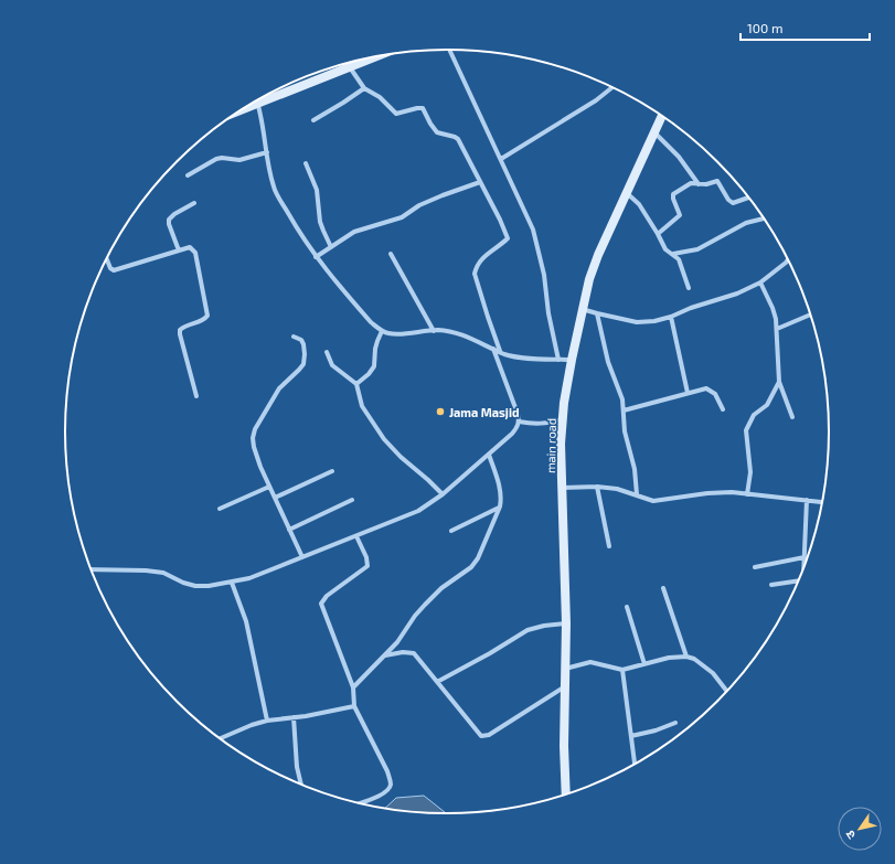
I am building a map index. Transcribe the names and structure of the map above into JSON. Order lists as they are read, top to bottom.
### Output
{
  "streets": {
    "main road": ["main road"]
  },
  "places": ["Jama Masjid"],
  "scale_bar": "100 m",
  "north": "bottom left"
}
